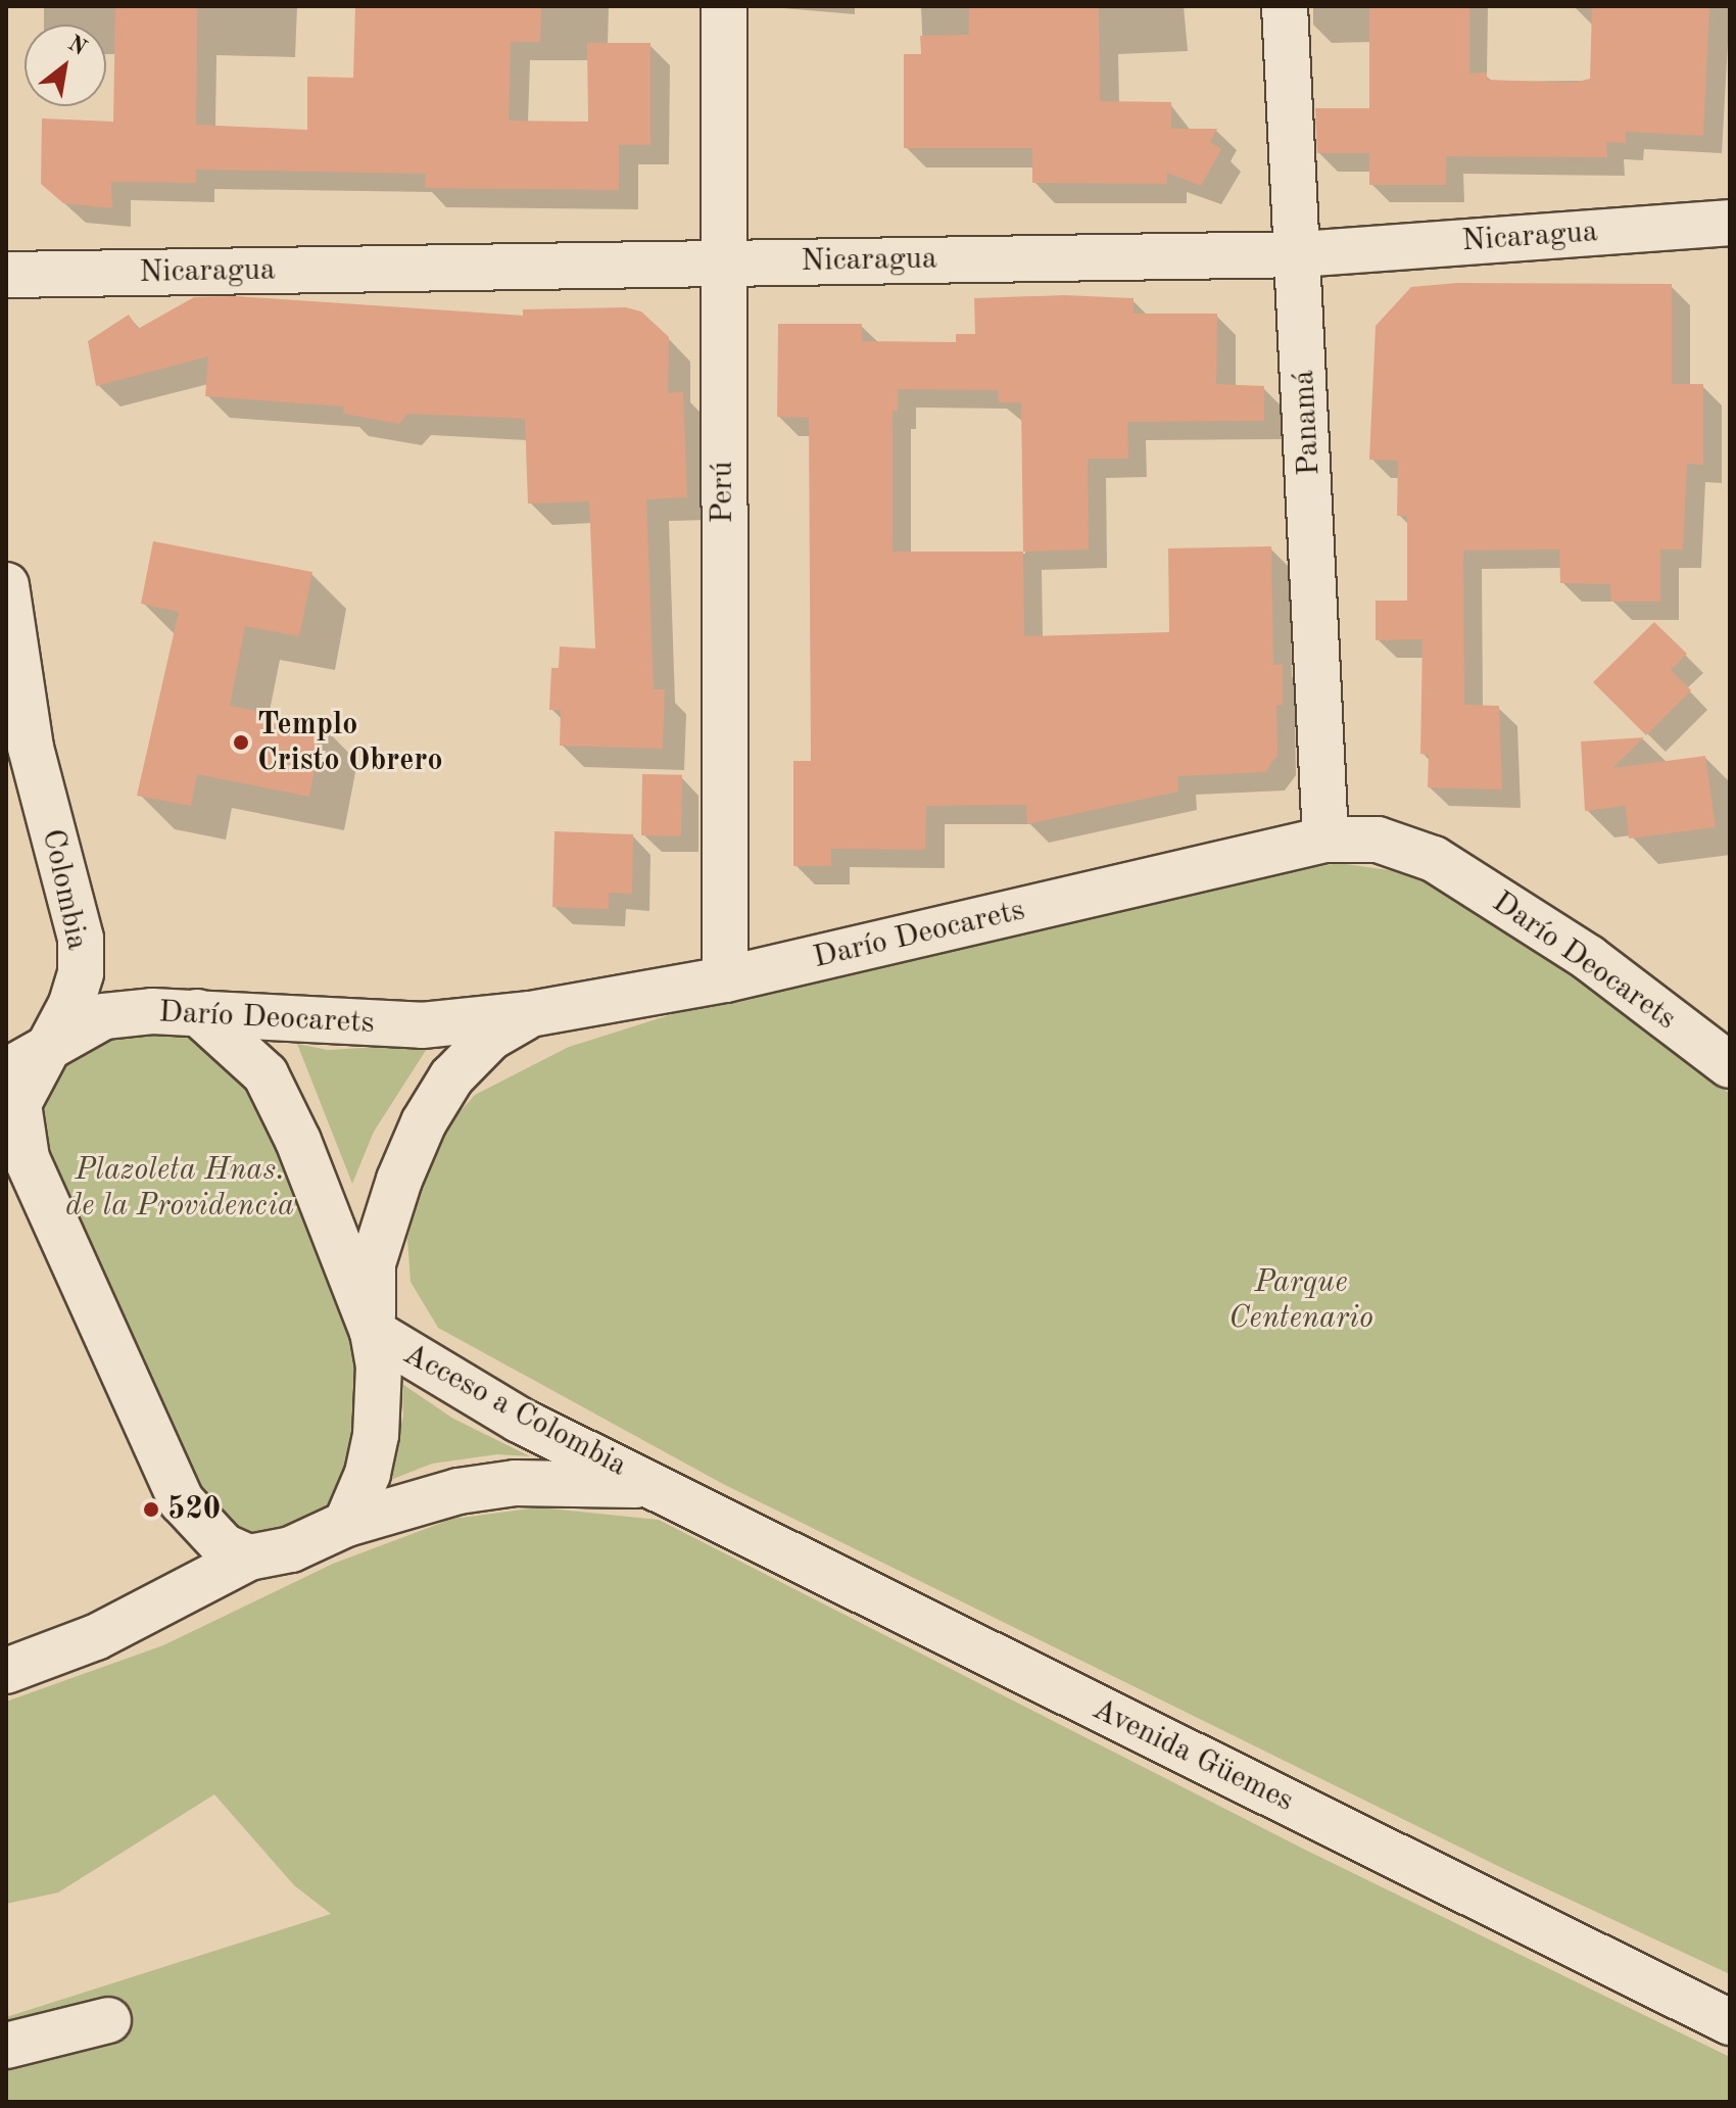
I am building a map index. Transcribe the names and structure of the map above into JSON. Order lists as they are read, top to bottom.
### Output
{
  "streets": {
    "street": [
      "Nicaragua",
      "Panamá",
      "Perú",
      "Colombia",
      "Darío Deocarets",
      "Acceso a Colombia",
      "Avenida Güemes"
    ]
  },
  "crossings": [
    ["Nicaragua", "Panamá"],
    ["Nicaragua", "Perú"],
    ["Panamá", "Darío Deocarets"],
    ["Perú", "Darío Deocarets"],
    ["Colombia", "Darío Deocarets"],
    ["Acceso a Colombia", "Avenida Güemes"]
  ],
  "parks": ["Plazoleta Hnas. de la Providencia", "Parque Centenario"],
  "places": ["Templo Cristo Obrero", "520"],
  "north": "top right"
}
